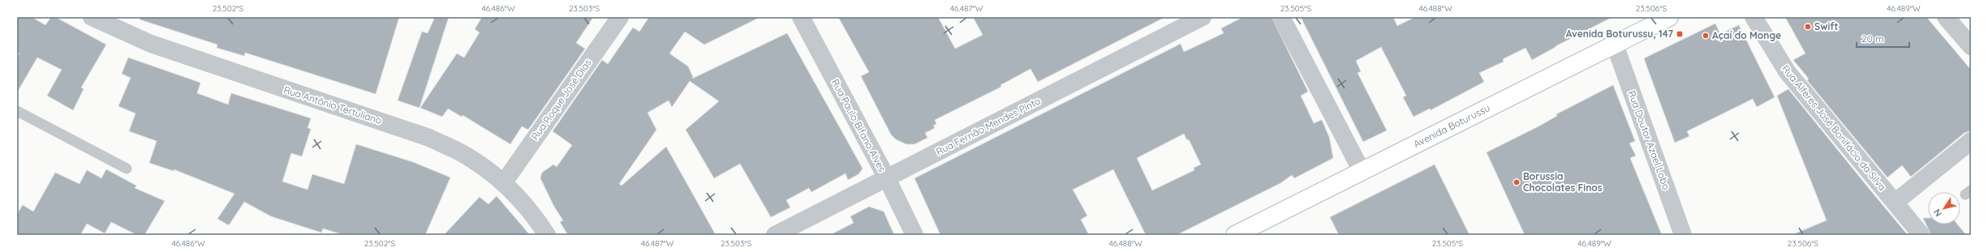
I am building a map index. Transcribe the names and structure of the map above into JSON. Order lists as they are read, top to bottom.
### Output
{
  "streets": {
    "main road": ["Avenida Boturussu"],
    "street": [
      "Rua Roque José Dias",
      "Rua Antônio Tertuliano",
      "Rua Paulo Bifano Alves",
      "Rua Fernão Mendes Pinto",
      "Rua Alferes José Bonifácio da Silva",
      "Rua Doutor Azael Lobo"
    ]
  },
  "crossings": [
    ["Rua Roque José Dias", "Rua Antônio Tertuliano"],
    ["Rua Paulo Bifano Alves", "Rua Fernão Mendes Pinto"],
    ["Avenida Boturussu", "Rua Doutor Azael Lobo"]
  ],
  "places": {
    "other": ["Swift", "Açaí do Monge", "Borussia Chocolates Finos"],
    "transit": ["Avenida Boturussu, 147"]
  },
  "scale_bar": "20 m",
  "north": "bottom left",
  "coordinates": [
    "23.502°S",
    "46.486°W",
    "23.503°S",
    "46.487°W",
    "23.505°S",
    "46.488°W",
    "23.506°S",
    "46.489°W"
  ]
}
